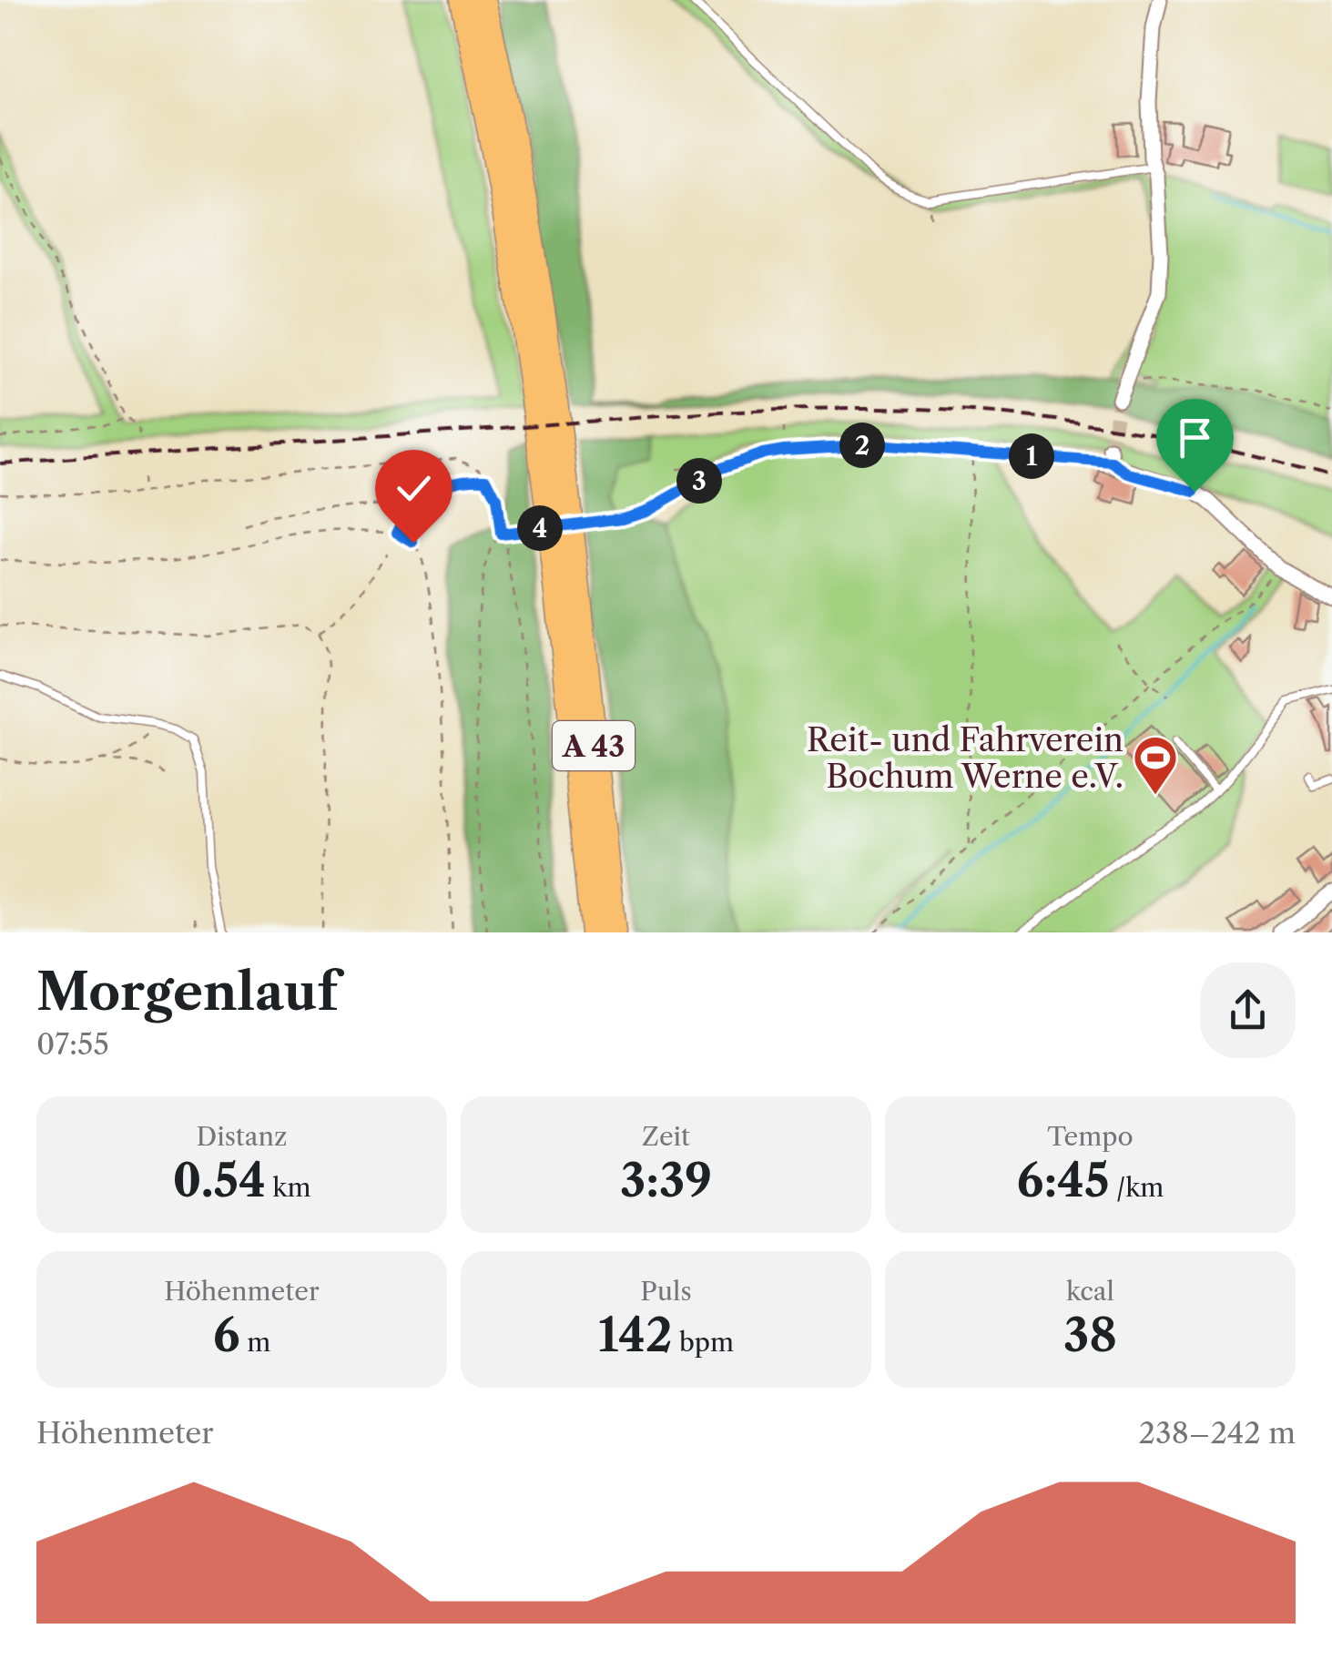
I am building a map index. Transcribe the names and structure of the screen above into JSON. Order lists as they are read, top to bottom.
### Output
{
  "streets": {
    "highway": ["A 43"]
  },
  "places": {
    "sports": ["Reit- und Fahrverein Bochum Werne e.V."]
  },
  "page": {
    "pins": [
      "2",
      "1",
      "3",
      "4"
    ],
    "heading": ["Morgenlauf", "07:55"],
    "stats": [
      ["Distanz", "0.54 km"],
      ["Zeit", "3:39"],
      ["Tempo", "6:45 /km"],
      ["Höhenmeter", "6 m"],
      ["Puls", "142 bpm"],
      ["kcal", "38"]
    ],
    "chart": ["Höhenmeter", "238–242 m"]
  }
}
